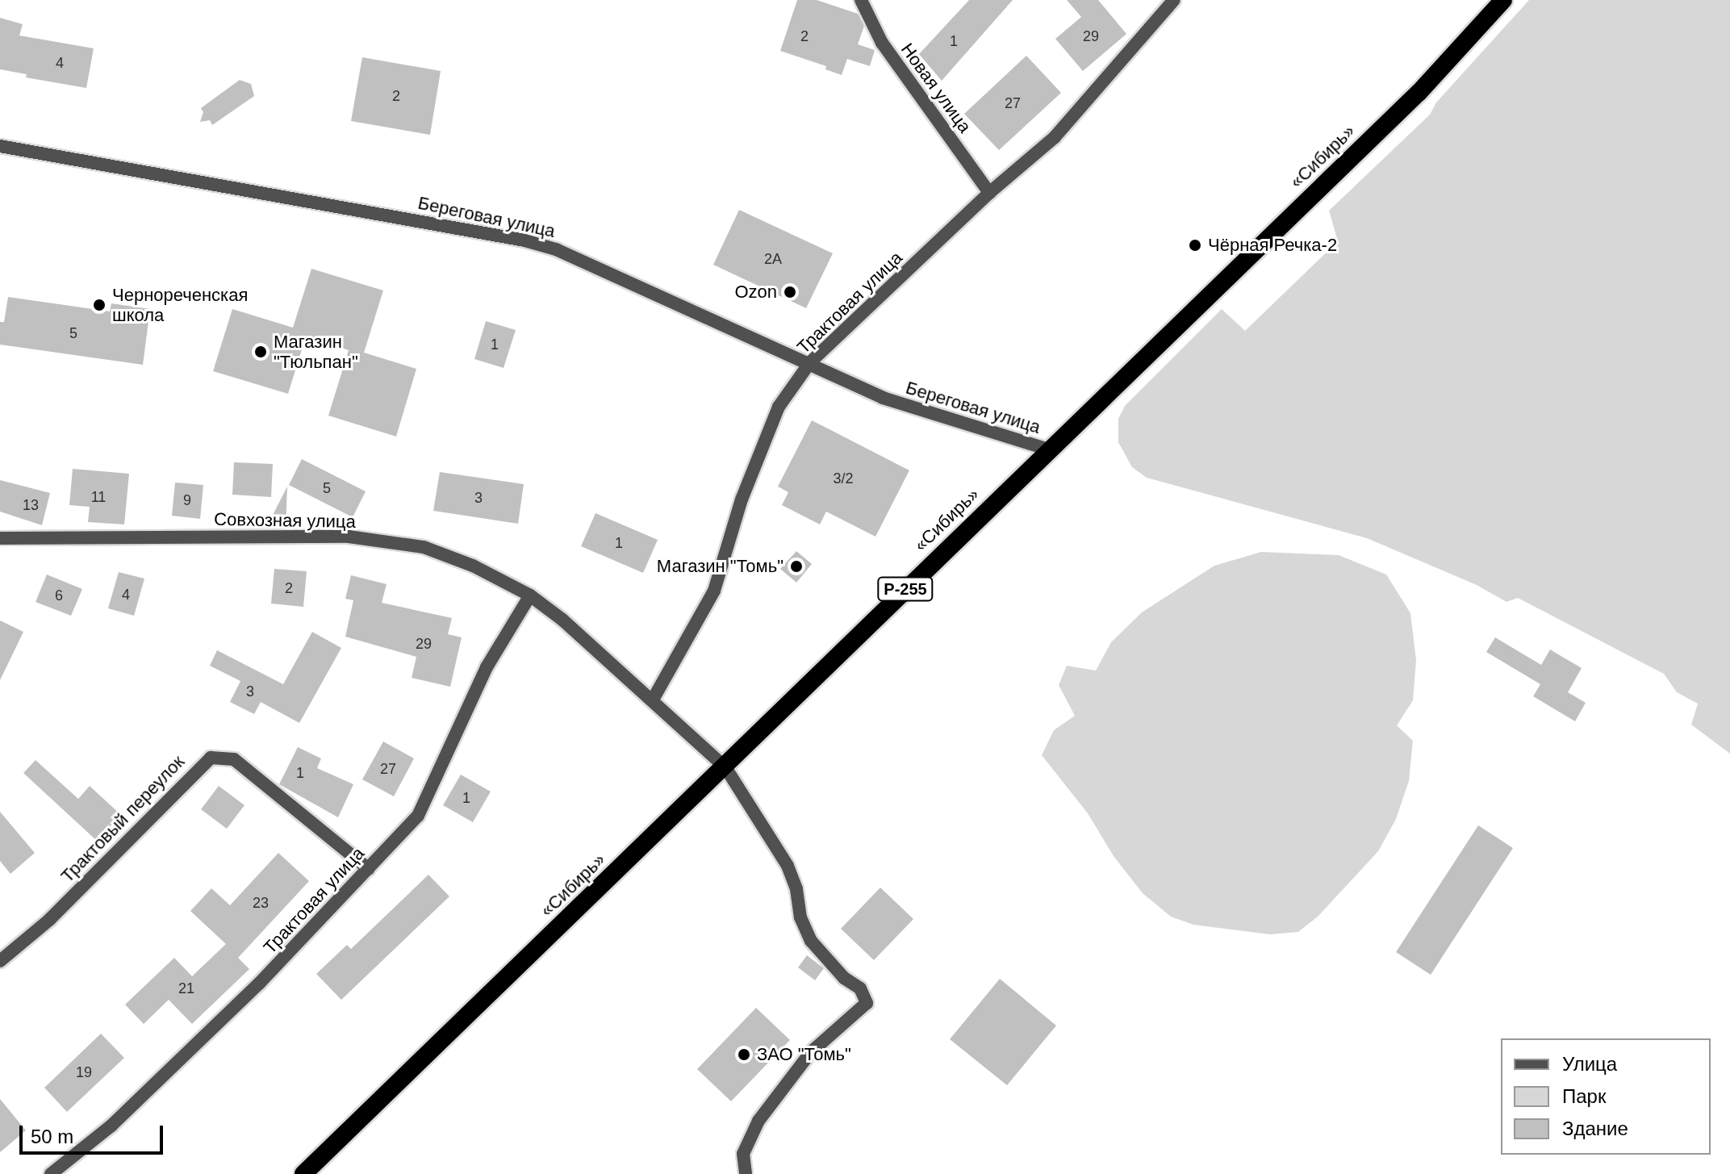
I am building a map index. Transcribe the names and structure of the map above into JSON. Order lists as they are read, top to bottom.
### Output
{
  "streets": {
    "highway": ["«Сибирь»", "Р-255"],
    "street": [
      "Новая улица",
      "Береговая улица",
      "Трактовая улица",
      "Совхозная улица",
      "Трактовый переулок"
    ]
  },
  "crossings": [
    ["Новая улица", "Трактовая улица"],
    ["«Сибирь»", "Береговая улица"],
    ["«Сибирь»", "Совхозная улица"],
    ["Береговая улица", "Трактовая улица"],
    ["Трактовая улица", "Совхозная улица"],
    ["Трактовая улица", "Трактовый переулок"]
  ],
  "places": [
    "Чёрная Речка-2",
    "Ozon",
    "Чернореченская школа",
    "Магазин \"Тюльпан\"",
    "Магазин \"Томь\"",
    "ЗАО \"Томь\""
  ],
  "house_numbers": [
    "2",
    "29",
    "1",
    "4",
    "2",
    "27",
    "2А",
    "5",
    "1",
    "3/2",
    "5",
    "11",
    "3",
    "9",
    "13",
    "1",
    "2",
    "4",
    "6",
    "29",
    "3",
    "27",
    "1",
    "1",
    "23",
    "21",
    "19"
  ],
  "legend": ["Улица", "Парк", "Здание"],
  "scale_bar": "50 m"
}
